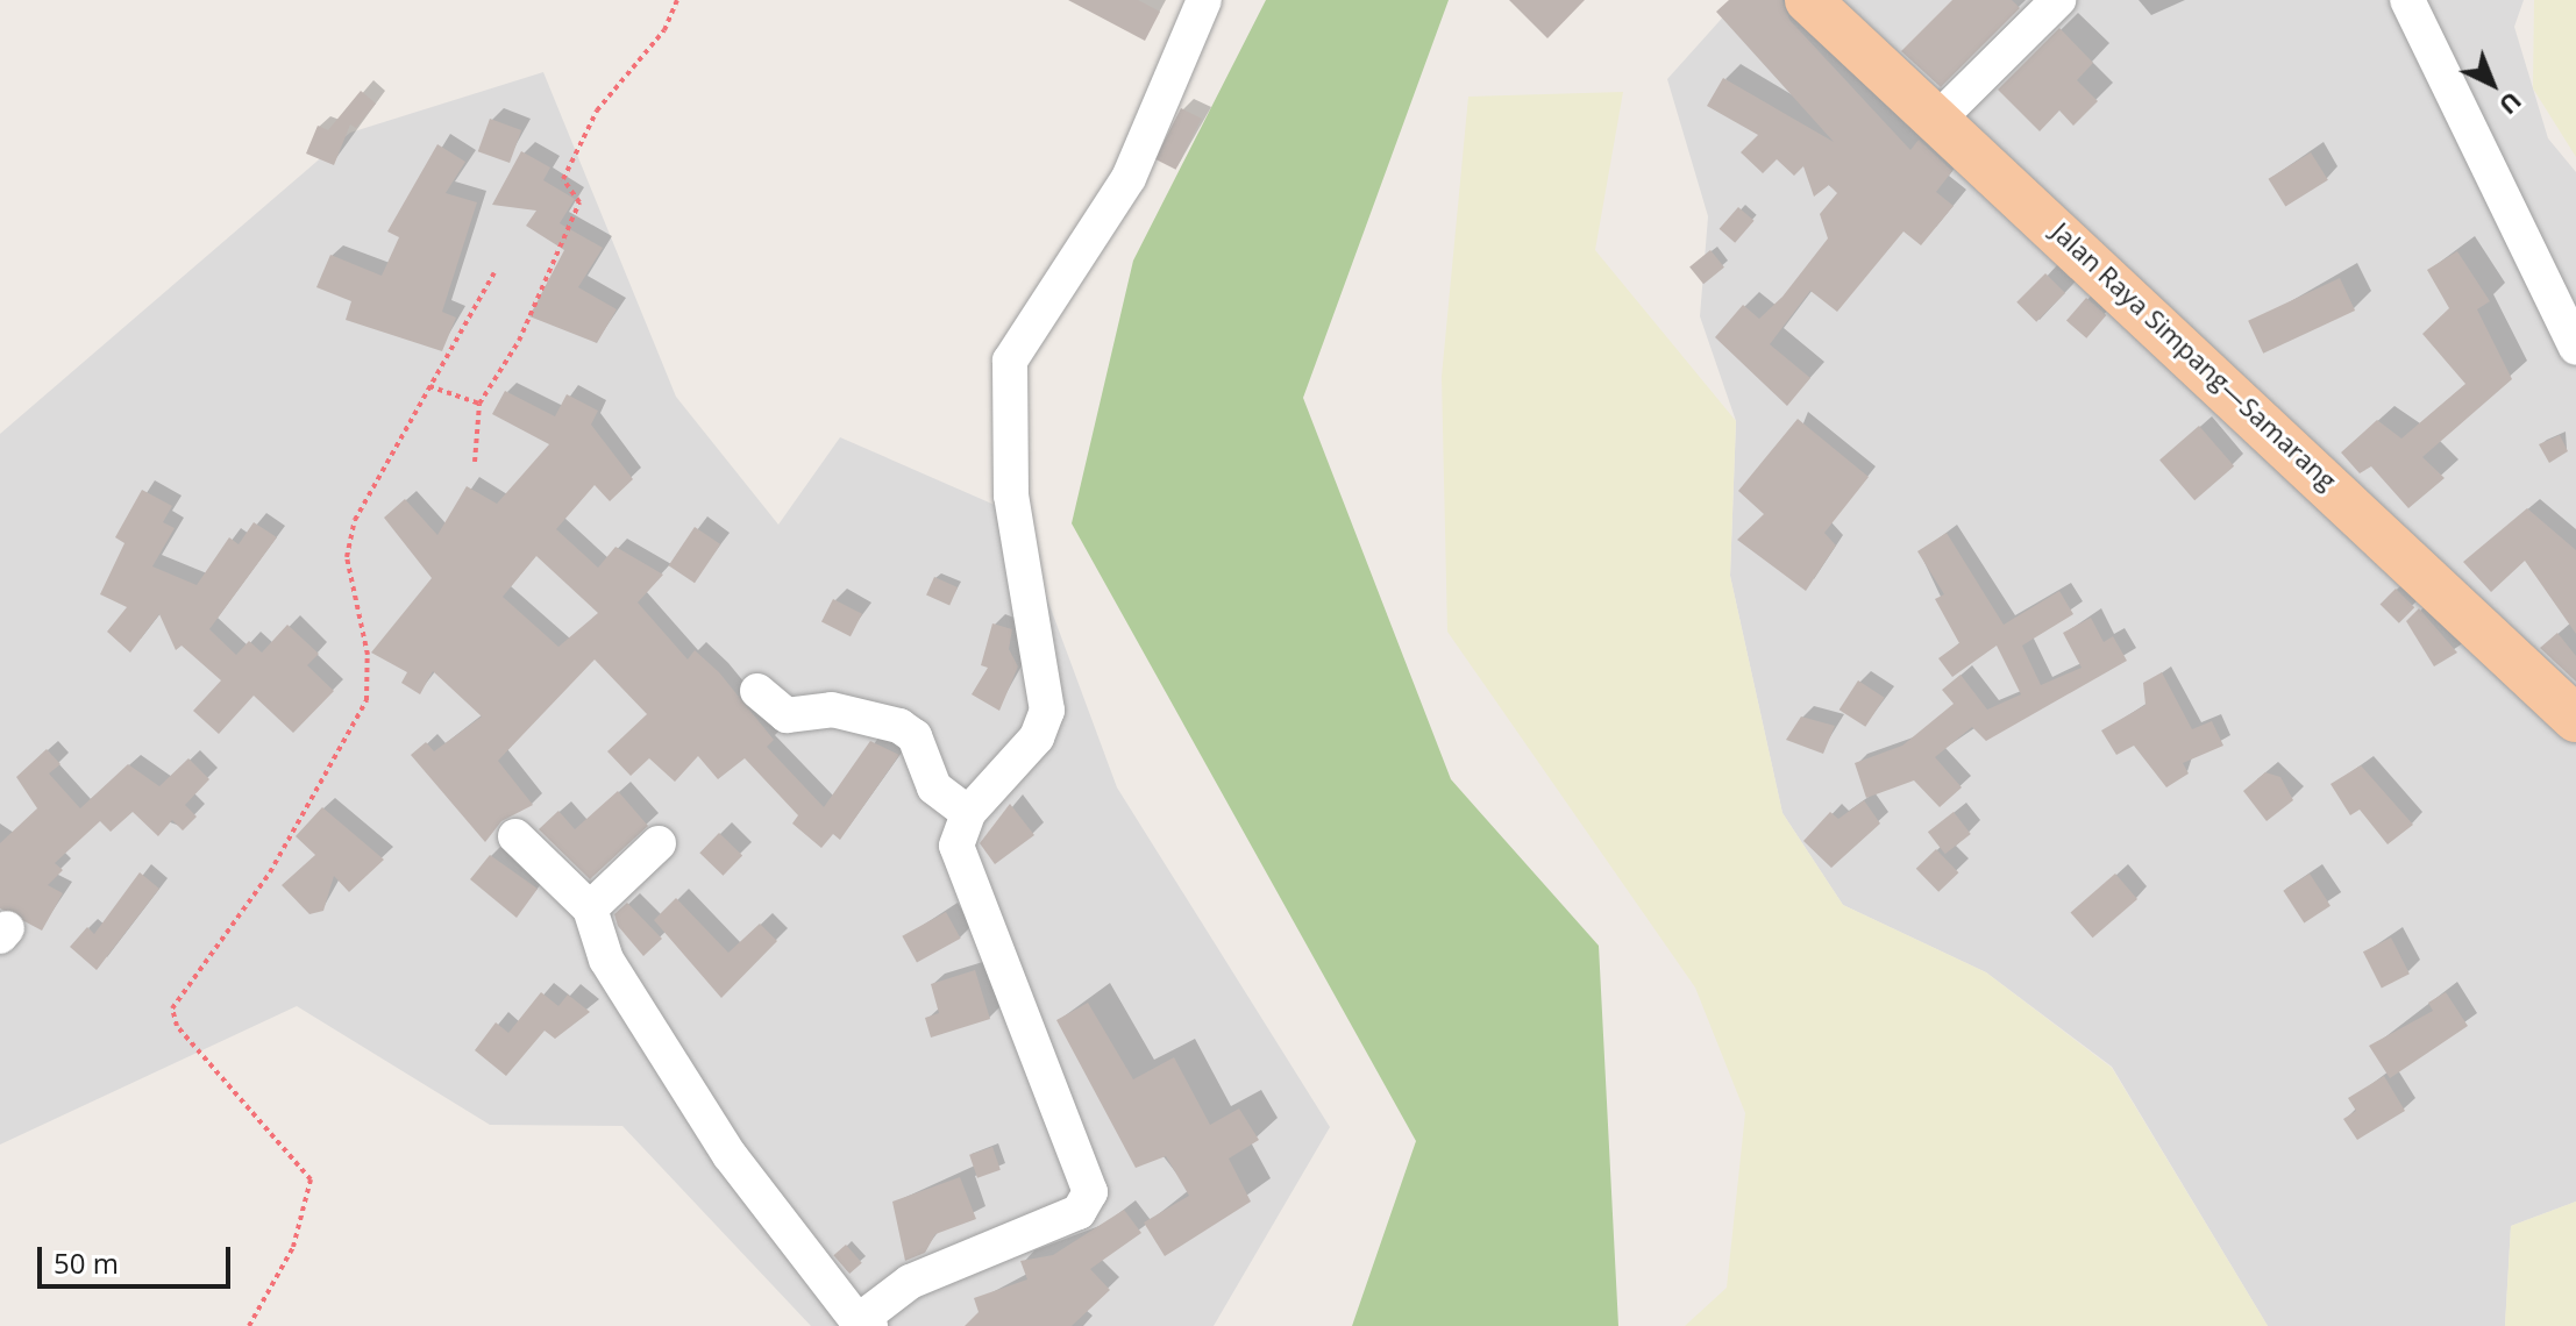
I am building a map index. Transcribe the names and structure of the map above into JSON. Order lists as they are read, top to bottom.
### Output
{
  "streets": {
    "main road": ["Jalan Raya Simpang—Samarang"]
  },
  "scale_bar": "50 m",
  "north": "bottom right"
}
